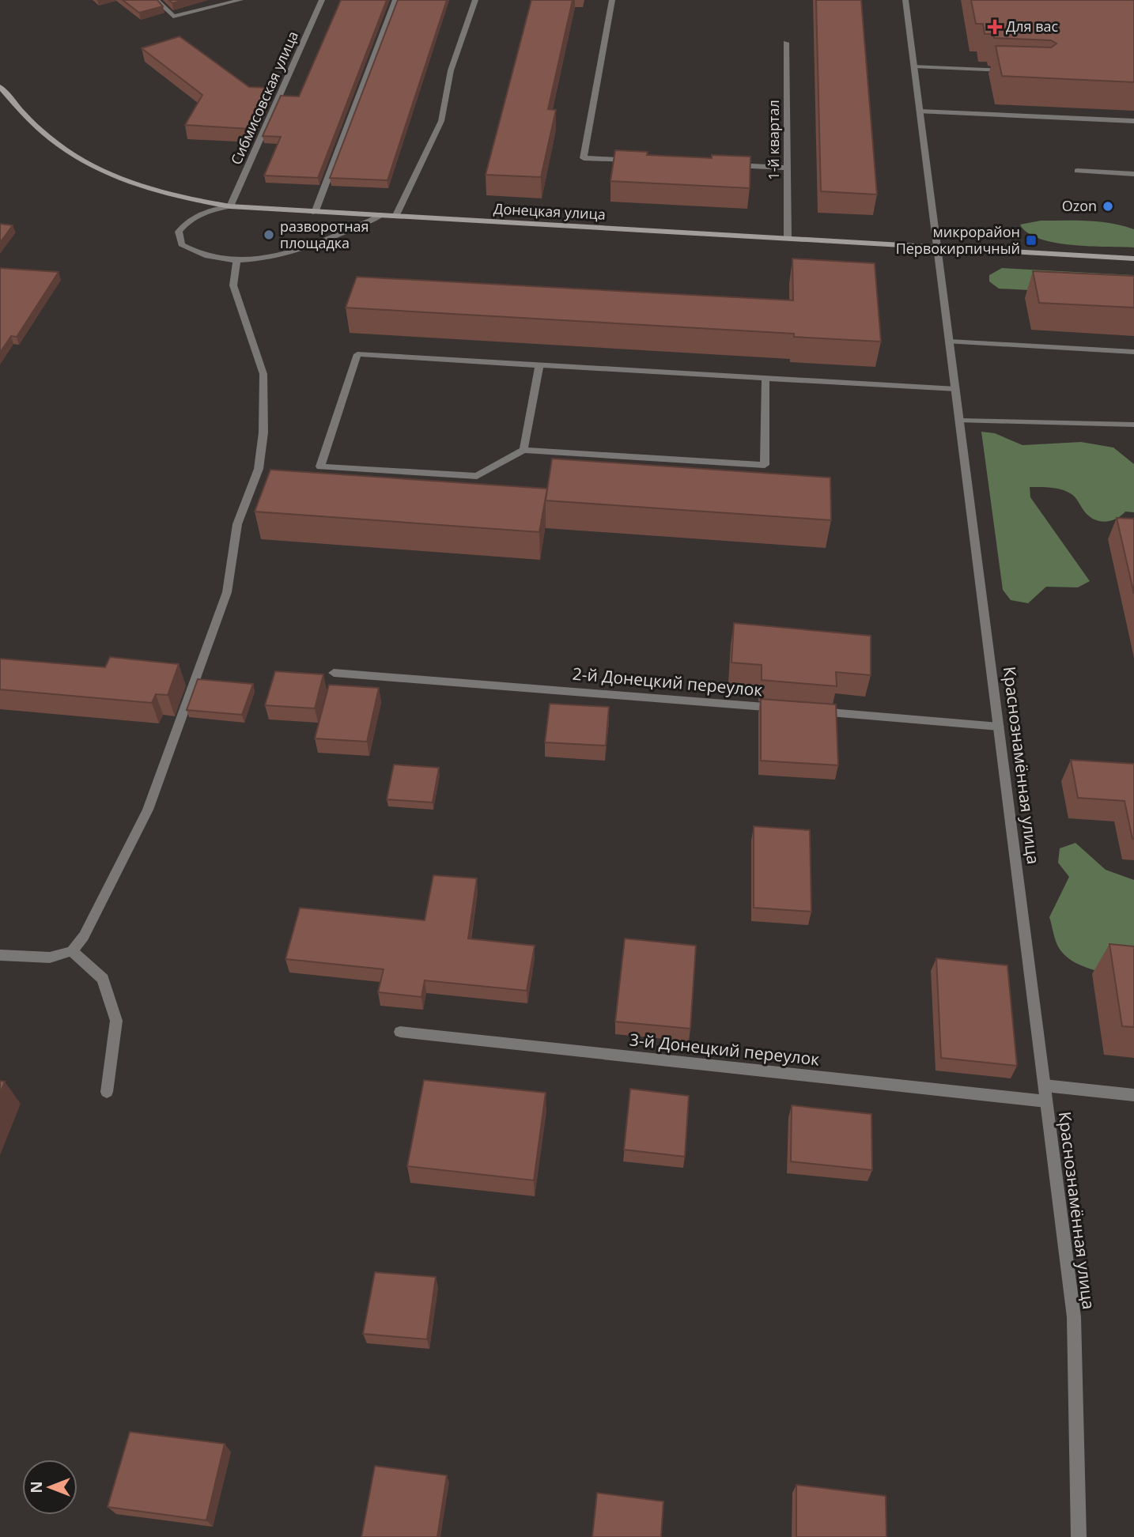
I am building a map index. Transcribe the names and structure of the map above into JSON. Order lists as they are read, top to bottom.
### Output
{
  "streets": {
    "main road": ["Донецкая улица"],
    "street": [
      "Сибмисовская улица",
      "1-й квартал",
      "2-й Донецкий переулок",
      "Краснознамённая улица",
      "3-й Донецкий переулок"
    ]
  },
  "crossings": [
    ["Сибмисовская улица", "Донецкая улица"],
    ["1-й квартал", "Донецкая улица"],
    ["Донецкая улица", "Краснознамённая улица"],
    ["Краснознамённая улица", "3-й Донецкий переулок"]
  ],
  "places": {
    "health": ["Для вас"],
    "other": ["Ozon", "разворотная площадка"],
    "transit": ["микрорайон Первокирпичный"]
  },
  "north": "left"
}
